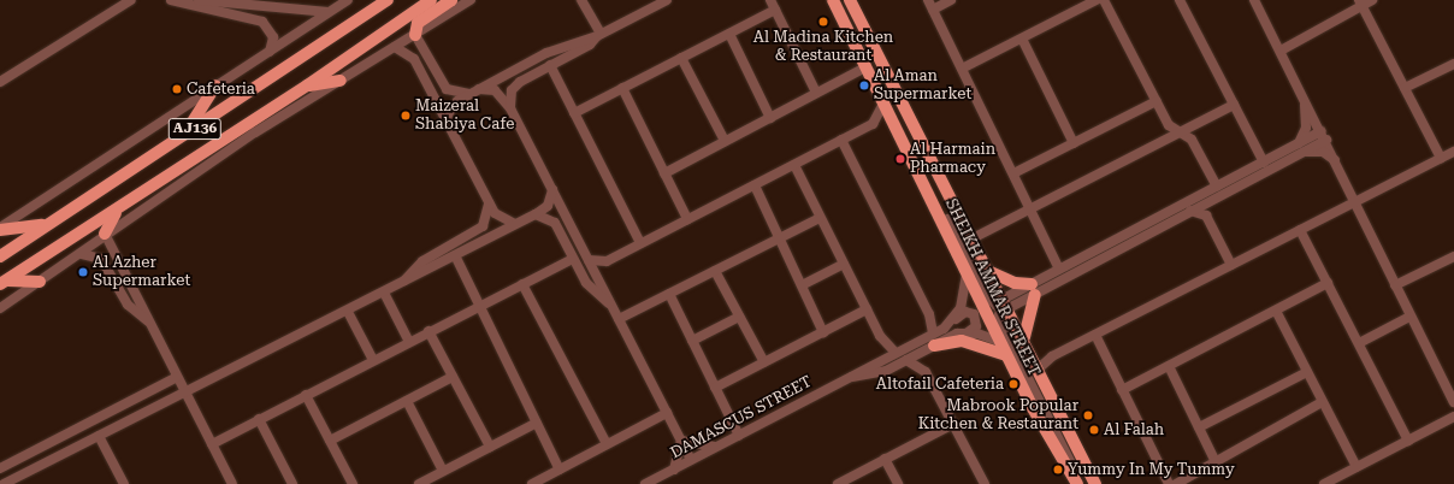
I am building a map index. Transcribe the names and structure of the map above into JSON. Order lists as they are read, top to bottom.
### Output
{
  "streets": {
    "main road": ["AJ136", "SHEIKH AMMAR STREET"],
    "street": ["DAMASCUS STREET"]
  },
  "places": [
    "Al Madina Kitchen & Restaurant",
    "Al Aman Supermarket",
    "Cafeteria",
    "Maizeral Shabiya Cafe",
    "Al Harmain Pharmacy",
    "Al Azher Supermarket",
    "Altofail Cafeteria",
    "Mabrook Popular Kitchen & Restaurant",
    "Al Falah",
    "Yummy In My Tummy"
  ]
}
